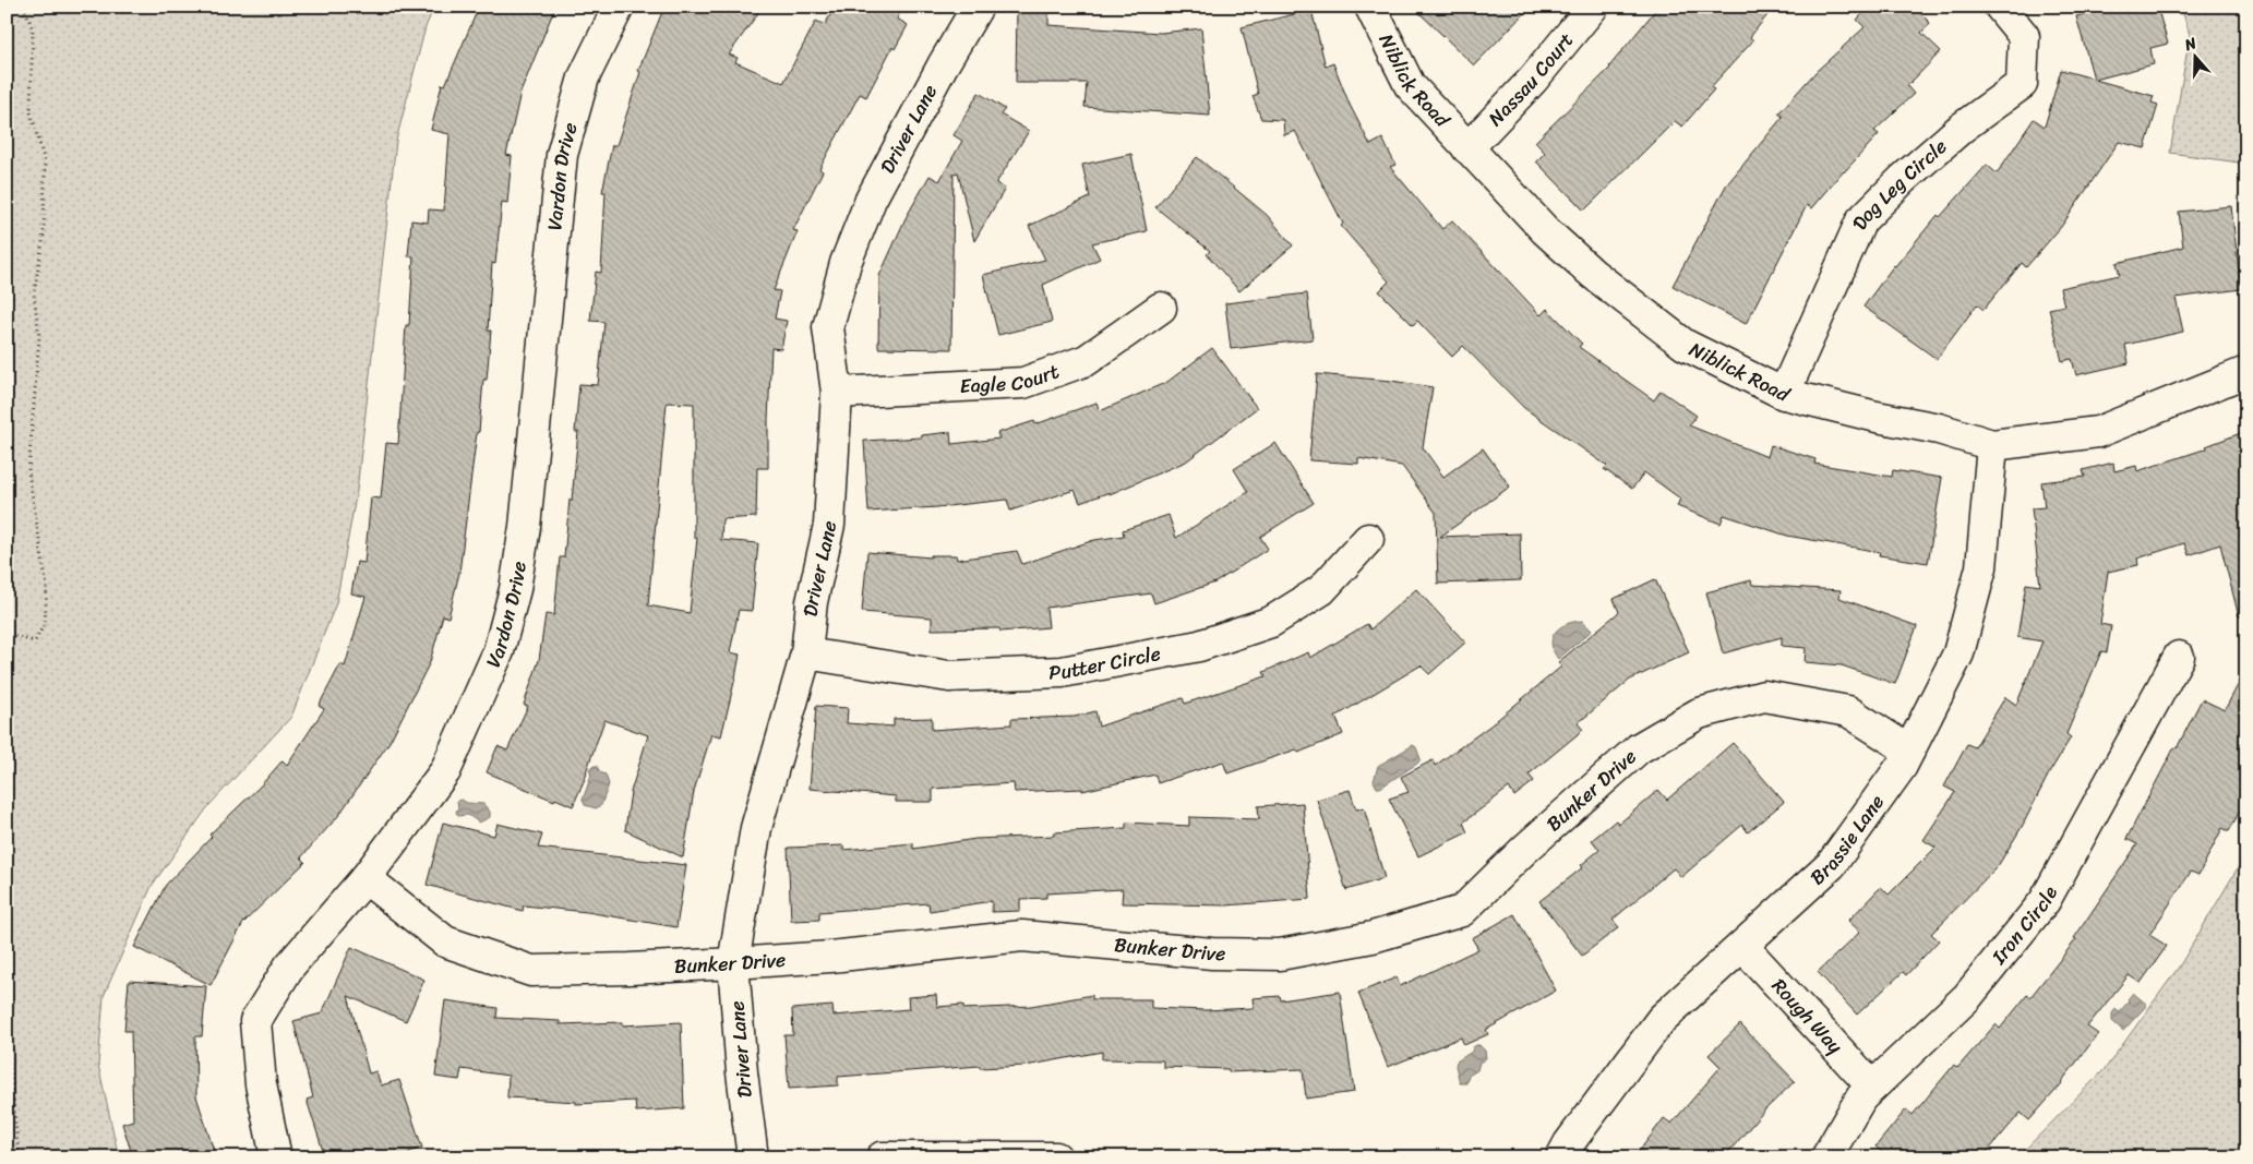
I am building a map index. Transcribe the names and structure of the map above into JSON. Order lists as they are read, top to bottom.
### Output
{
  "streets": {
    "street": [
      "Nassau Court",
      "Niblick Road",
      "Driver Lane",
      "Vardon Drive",
      "Dog Leg Circle",
      "Eagle Court",
      "Putter Circle",
      "Bunker Drive",
      "Brassie Lane",
      "Iron Circle",
      "Rough Way"
    ]
  },
  "crossings": [
    ["Nassau Court", "Niblick Road"],
    ["Niblick Road", "Dog Leg Circle"],
    ["Niblick Road", "Brassie Lane"],
    ["Driver Lane", "Eagle Court"],
    ["Driver Lane", "Putter Circle"],
    ["Driver Lane", "Bunker Drive"],
    ["Vardon Drive", "Bunker Drive"],
    ["Bunker Drive", "Brassie Lane"],
    ["Brassie Lane", "Rough Way"],
    ["Iron Circle", "Rough Way"]
  ],
  "north": "top"
}
